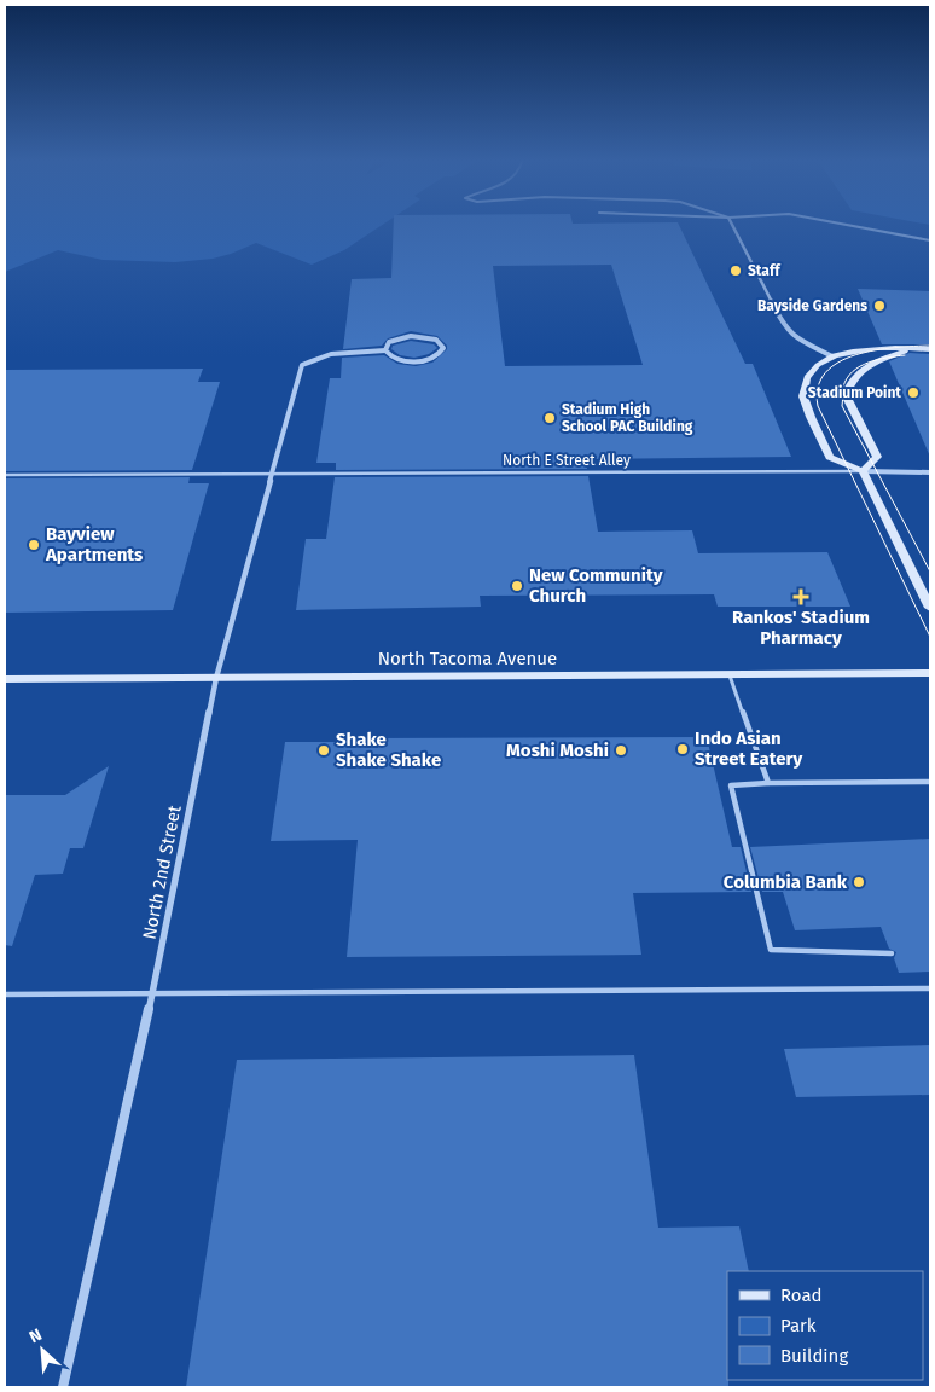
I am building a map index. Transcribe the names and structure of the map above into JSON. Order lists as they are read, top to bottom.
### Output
{
  "streets": {
    "street": ["North Tacoma Avenue", "North 2nd Street"],
    "lane": ["North E Street Alley"]
  },
  "crossings": [
    ["North E Street Alley", "North 2nd Street"],
    ["North Tacoma Avenue", "North 2nd Street"]
  ],
  "places": {
    "other": [
      "Staff",
      "Bayside Gardens",
      "Stadium Point",
      "Stadium High School PAC Building",
      "Bayview Apartments",
      "New Community Church",
      "Indo Asian Street Eatery",
      "Shake Shake Shake",
      "Moshi Moshi",
      "Columbia Bank"
    ],
    "health": ["Rankos' Stadium Pharmacy"]
  },
  "legend": ["Road", "Park", "Building"],
  "north": "top left"
}
